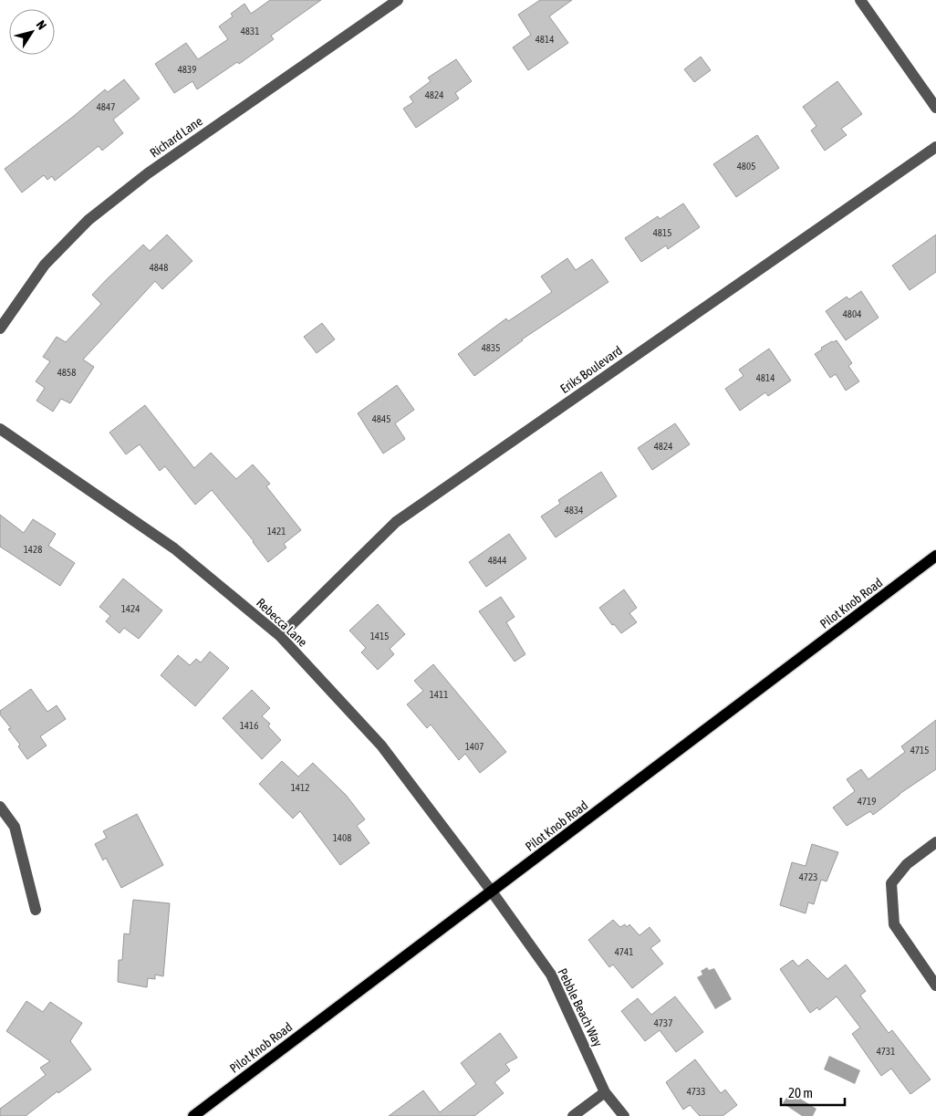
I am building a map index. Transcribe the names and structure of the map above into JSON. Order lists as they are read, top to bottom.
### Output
{
  "streets": {
    "main road": ["Pilot Knob Road"],
    "street": [
      "Richard Lane",
      "Eriks Boulevard",
      "Rebecca Lane",
      "Pebble Beach Way"
    ]
  },
  "crossings": [
    ["Eriks Boulevard", "Rebecca Lane"],
    ["Pilot Knob Road", "Rebecca Lane"],
    ["Pilot Knob Road", "Pebble Beach Way"],
    ["Rebecca Lane", "Pebble Beach Way"]
  ],
  "house_numbers": [
    "4831",
    "4814",
    "4839",
    "4824",
    "4847",
    "4805",
    "4815",
    "4848",
    "4804",
    "4835",
    "4858",
    "4814",
    "4845",
    "4824",
    "4834",
    "1421",
    "1428",
    "4844",
    "1424",
    "1415",
    "1411",
    "1416",
    "1407",
    "4715",
    "1412",
    "4719",
    "1408",
    "4723",
    "4741",
    "4737",
    "4731",
    "4733"
  ],
  "scale_bar": "20 m",
  "north": "top right"
}
